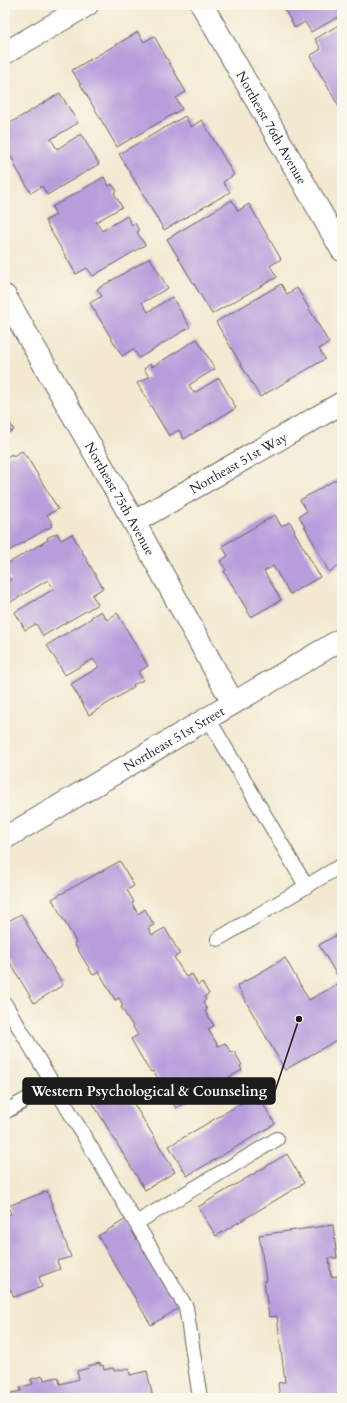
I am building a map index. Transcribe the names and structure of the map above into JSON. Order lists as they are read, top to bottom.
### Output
{
  "streets": {
    "street": [
      "Northeast 76th Avenue",
      "Northeast 51st Way",
      "Northeast 75th Avenue",
      "Northeast 51st Street"
    ]
  },
  "crossings": [
    ["Northeast 51st Way", "Northeast 75th Avenue"],
    ["Northeast 75th Avenue", "Northeast 51st Street"]
  ],
  "places": ["Western Psychological & Counseling"]
}
